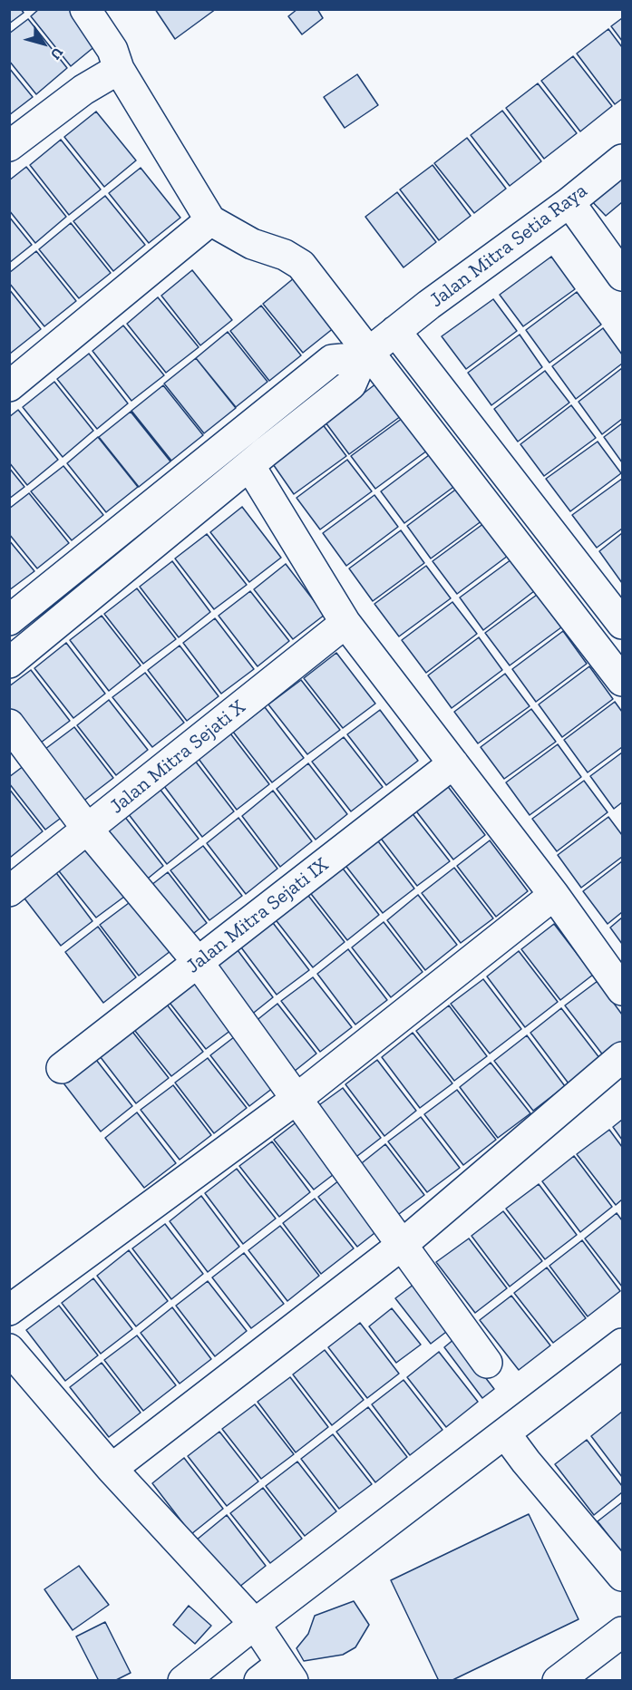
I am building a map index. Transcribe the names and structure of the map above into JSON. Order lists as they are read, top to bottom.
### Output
{
  "streets": {
    "street": ["Jalan Mitra Setia Raya", "Jalan Mitra Sejati X", "Jalan Mitra Sejati IX"]
  },
  "north": "bottom right"
}
